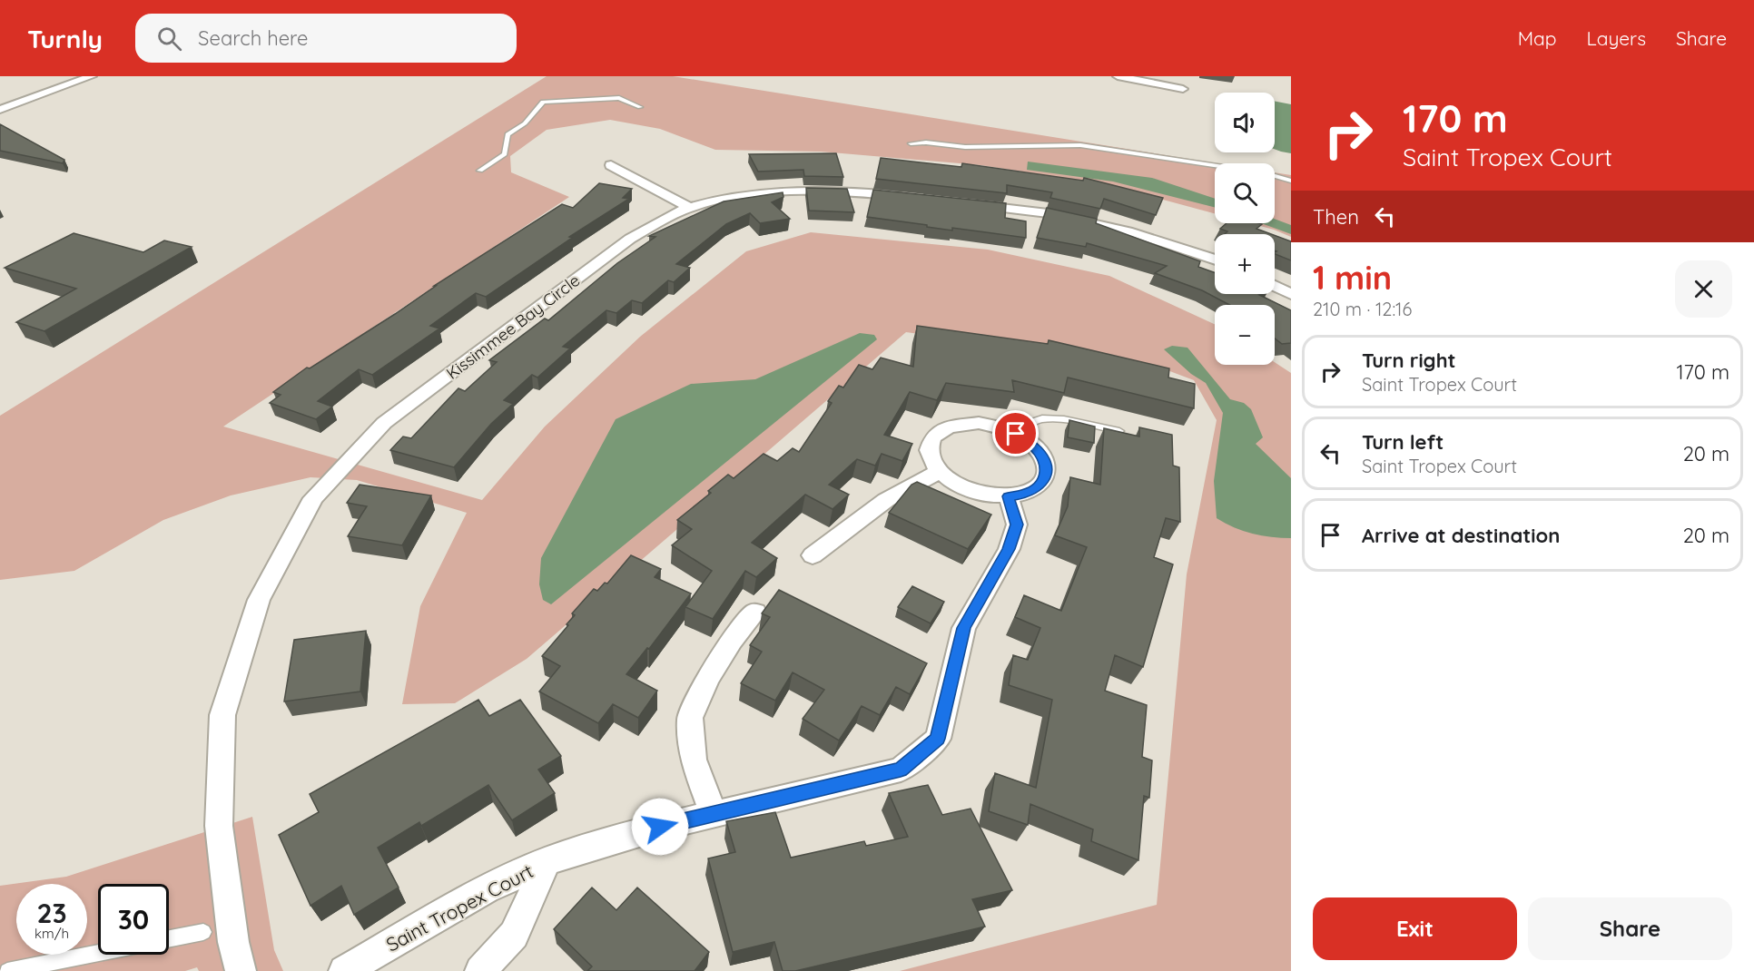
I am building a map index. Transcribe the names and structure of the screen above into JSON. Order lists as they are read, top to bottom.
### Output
{
  "streets": {
    "street": ["Kissimmee Bay Circle", "Saint Tropex Court"]
  },
  "page": {
    "header": "Turnly",
    "search": "Search here",
    "nav": ["Map", "Layers", "Share"],
    "turn": ["170 m", "Saint Tropex Court"],
    "map_buttons": ["+", "−"],
    "then": "Then",
    "heading": ["1 min", "210 m · 12:16"],
    "list": [
      {
        "name": "Turn right",
        "note": "Saint Tropex Court",
        "value": "170 m"
      },
      {
        "name": "Turn left",
        "note": "Saint Tropex Court",
        "value": "20 m"
      },
      {
        "name": "Arrive at destination",
        "value": "20 m"
      }
    ],
    "speed": "23 km/h",
    "limit": "30",
    "buttons": ["Exit", "Share"]
  }
}
